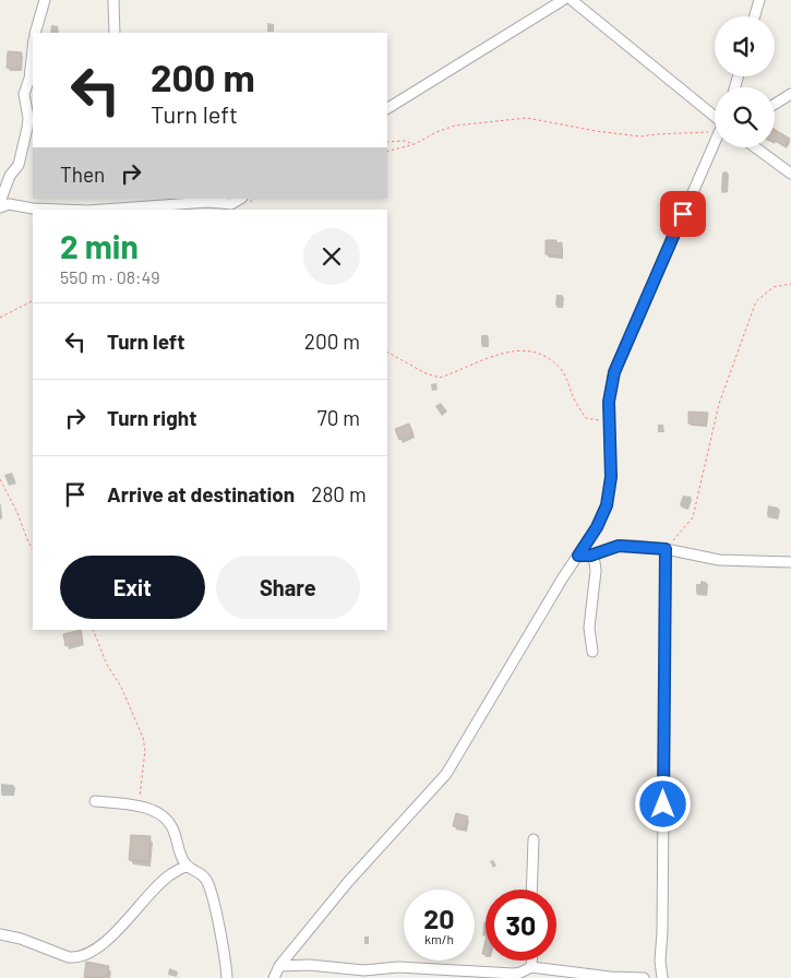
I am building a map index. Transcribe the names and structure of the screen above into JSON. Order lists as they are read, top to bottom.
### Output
{
  "page": {
    "turn": ["200 m", "Turn left"],
    "then": "Then",
    "heading": ["2 min", "550 m · 08:49"],
    "list": [
      {
        "name": "Turn left",
        "value": "200 m"
      },
      {
        "name": "Turn right",
        "value": "70 m"
      },
      {
        "name": "Arrive at destination",
        "value": "280 m"
      }
    ],
    "buttons": ["Exit", "Share"],
    "speed": "20 km/h",
    "limit": "30"
  }
}
